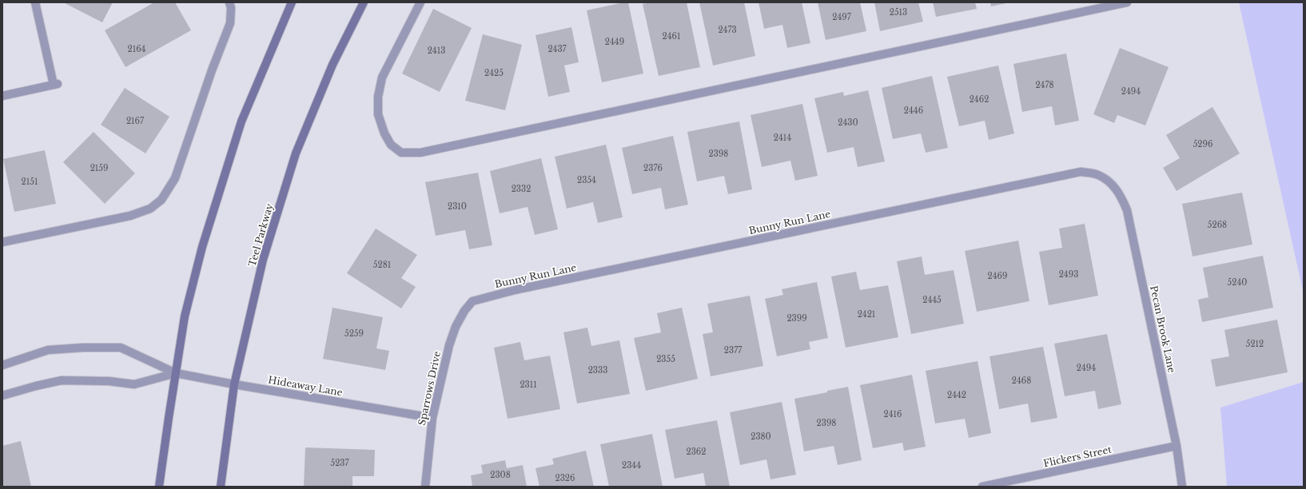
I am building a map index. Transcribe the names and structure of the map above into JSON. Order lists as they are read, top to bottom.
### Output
{
  "streets": {
    "main road": ["Teel Parkway"],
    "street": [
      "Bunny Run Lane",
      "Pecan Brook Lane",
      "Hideaway Lane",
      "Sparrows Drive",
      "Flickers Street"
    ]
  },
  "crossings": [
    ["Bunny Run Lane", "Pecan Brook Lane"],
    ["Bunny Run Lane", "Sparrows Drive"],
    ["Teel Parkway", "Hideaway Lane"],
    ["Pecan Brook Lane", "Flickers Street"],
    ["Hideaway Lane", "Sparrows Drive"]
  ],
  "house_numbers": [
    "2513",
    "2497",
    "2473",
    "2461",
    "2449",
    "2164",
    "2437",
    "2413",
    "2425",
    "2478",
    "2494",
    "2462",
    "2446",
    "2167",
    "2430",
    "2414",
    "5296",
    "2398",
    "2159",
    "2376",
    "2354",
    "2151",
    "2332",
    "2310",
    "5268",
    "5281",
    "2493",
    "2469",
    "5240",
    "2445",
    "2421",
    "2399",
    "5259",
    "5212",
    "2377",
    "2355",
    "2494",
    "2333",
    "2468",
    "2311",
    "2442",
    "2416",
    "2398",
    "2380",
    "2362",
    "5237",
    "2344",
    "2308",
    "2326"
  ]
}
